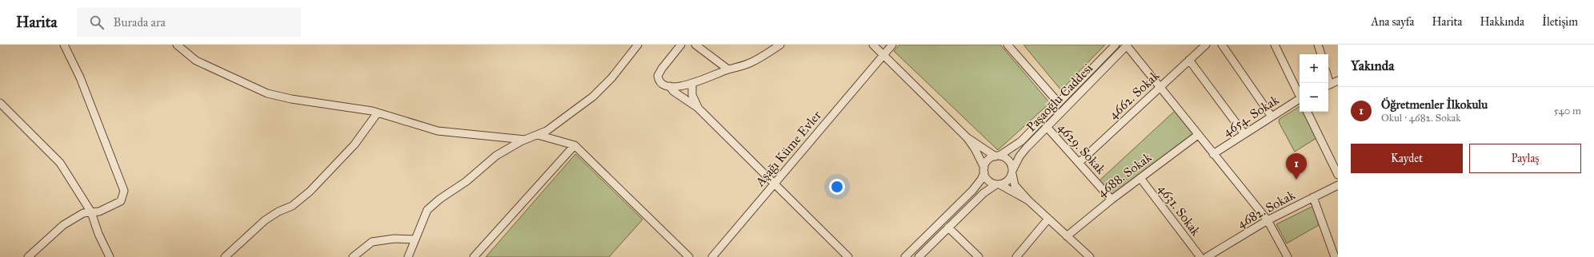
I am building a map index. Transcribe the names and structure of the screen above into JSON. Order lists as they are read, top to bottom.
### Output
{
  "streets": {
    "street": [
      "4662. Sokak",
      "Paşaoğlu Caddesi",
      "4654. Sokak",
      "Aşağı Küme Evler",
      "4629. Sokak",
      "4688. Sokak",
      "4682. Sokak",
      "4631. Sokak"
    ]
  },
  "crossings": [
    ["4662. Sokak", "4629. Sokak"],
    ["Paşaoğlu Caddesi", "4629. Sokak"],
    ["4629. Sokak", "4688. Sokak"],
    ["4688. Sokak", "4631. Sokak"]
  ],
  "page": {
    "header": "Harita",
    "search": "Burada ara",
    "nav": [
      "Ana sayfa",
      "Harita",
      "Hakkında",
      "İletişim"
    ],
    "heading": "Yakında",
    "map_buttons": ["+", "−"],
    "list": [
      {
        "mark": "1",
        "name": "Öğretmenler İlkokulu",
        "note": "Okul · 4682. Sokak",
        "value": "540 m"
      }
    ],
    "buttons": ["Kaydet", "Paylaş"],
    "pins": "1"
  }
}
